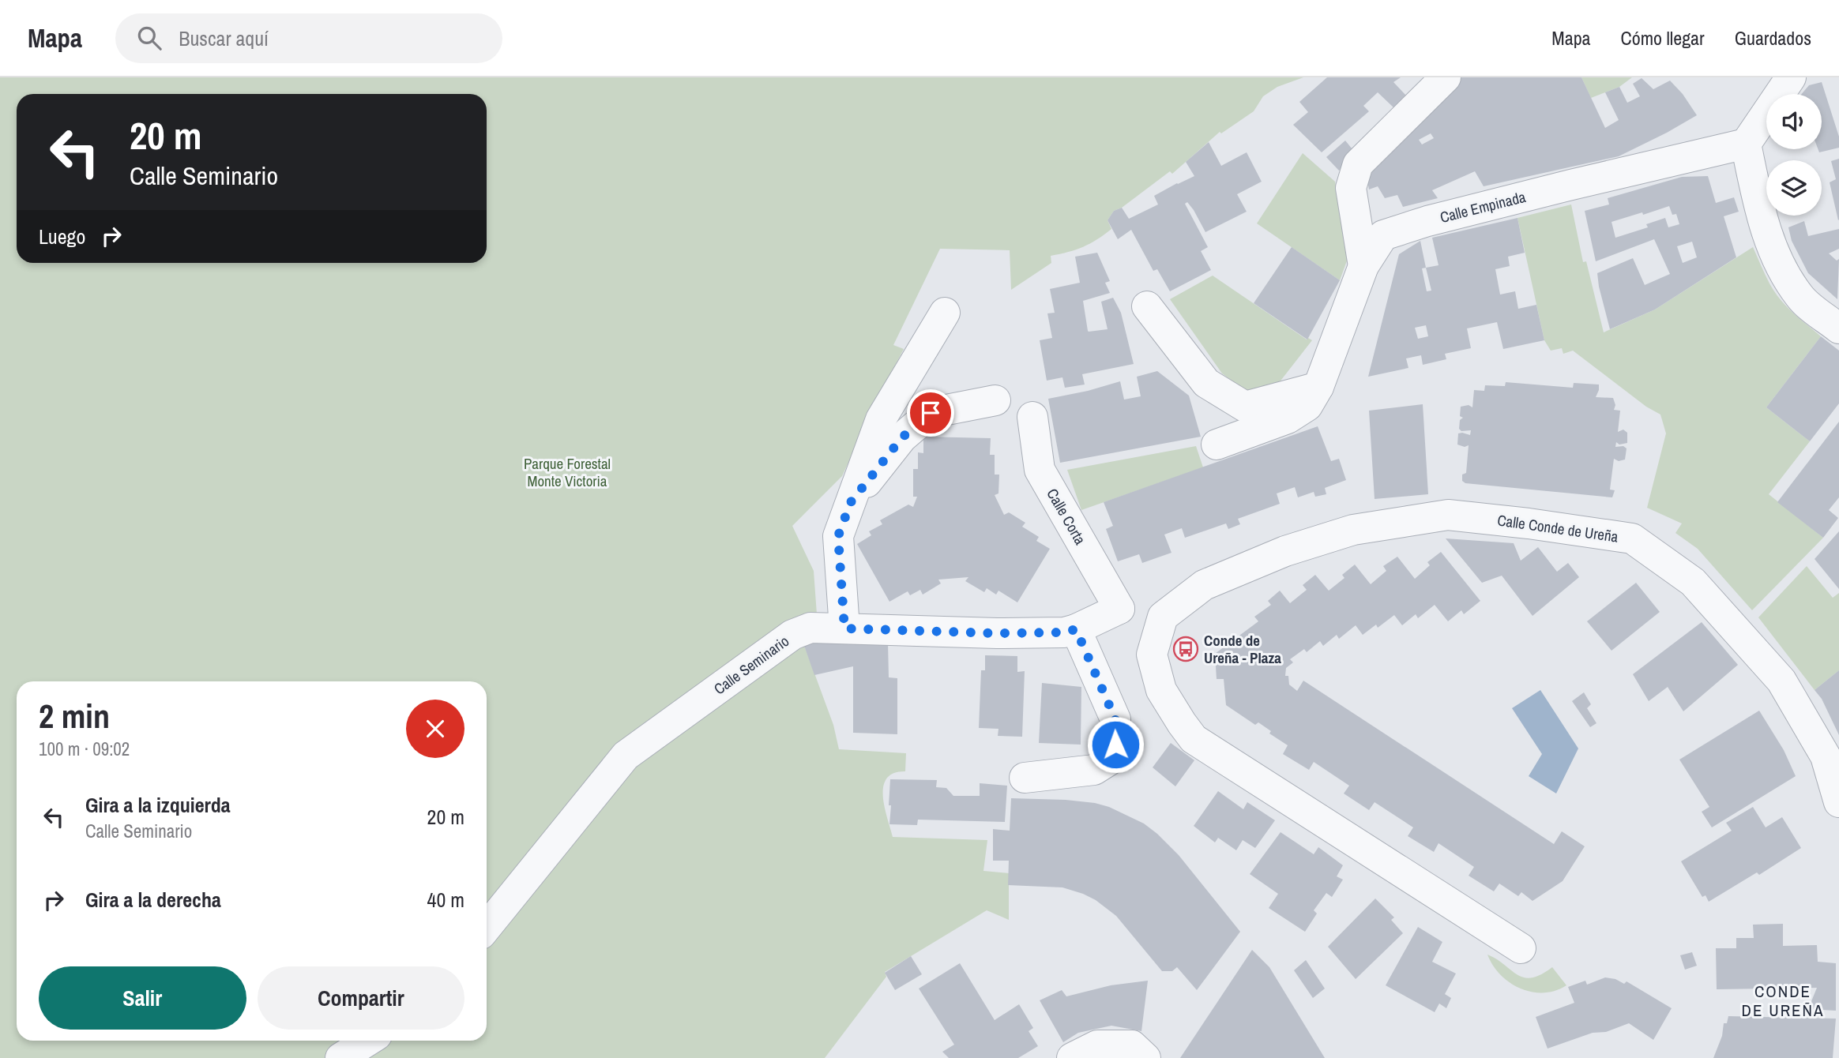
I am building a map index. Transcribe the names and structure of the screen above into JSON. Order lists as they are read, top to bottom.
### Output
{
  "streets": {
    "street": [
      "Calle Empinada",
      "Calle Corta",
      "Calle Conde de Ureña",
      "Calle Seminario"
    ]
  },
  "crossings": [
    ["Calle Corta", "Calle Seminario"]
  ],
  "districts": ["CONDE DE UREÑA"],
  "parks": ["Parque Forestal Monte Victoria"],
  "places": {
    "bus stop": ["Conde de Ureña - Plaza"]
  },
  "page": {
    "header": "Mapa",
    "search": "Buscar aquí",
    "nav": ["Mapa", "Cómo llegar", "Guardados"],
    "turn": ["20 m", "Calle Seminario"],
    "then": "Luego",
    "heading": ["2 min", "100 m · 09:02"],
    "list": [
      {
        "name": "Gira a la izquierda",
        "note": "Calle Seminario",
        "value": "20 m"
      },
      {
        "name": "Gira a la derecha",
        "value": "40 m"
      }
    ],
    "buttons": ["Salir", "Compartir"]
  }
}
